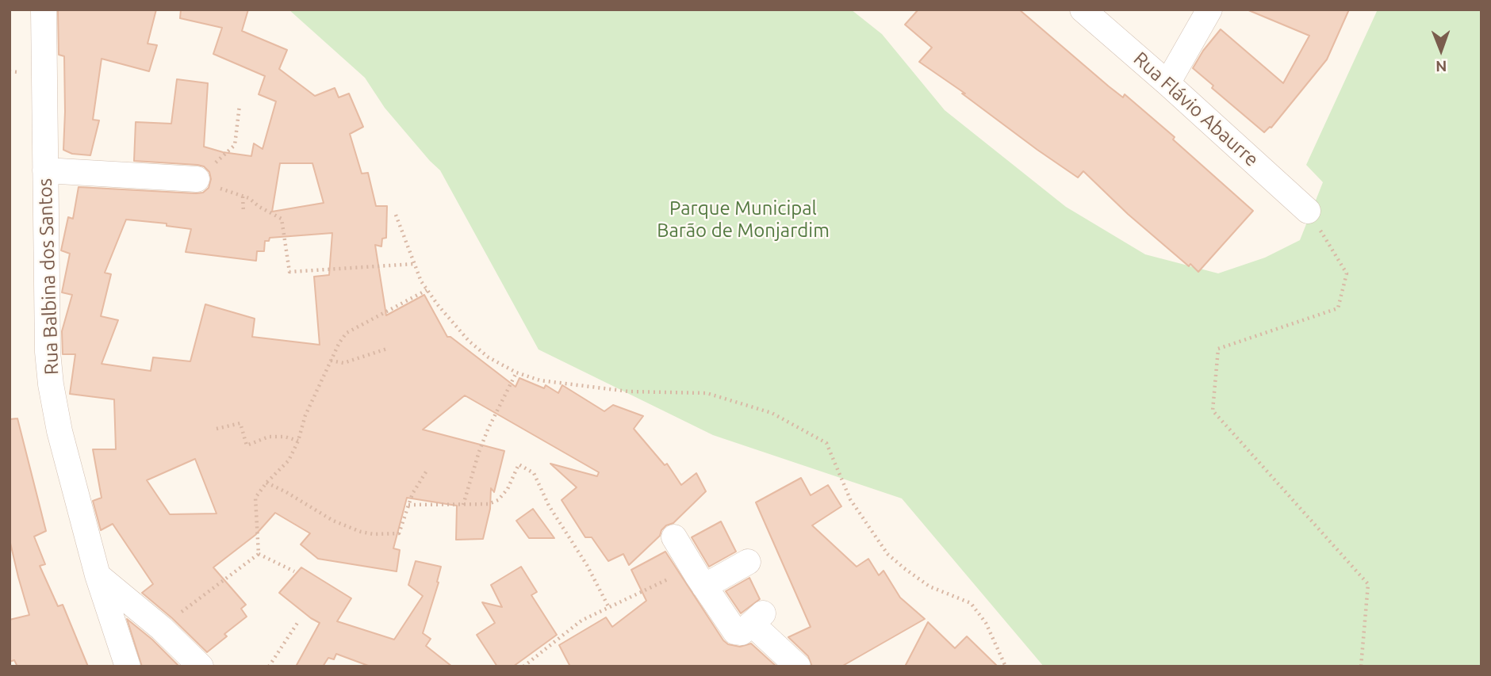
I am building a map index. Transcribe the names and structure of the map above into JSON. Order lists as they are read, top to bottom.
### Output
{
  "streets": {
    "street": ["Rua Flávio Abaurre", "Rua Balbina dos Santos"]
  },
  "parks": ["Parque Municipal Barão de Monjardim"],
  "north": "bottom"
}
